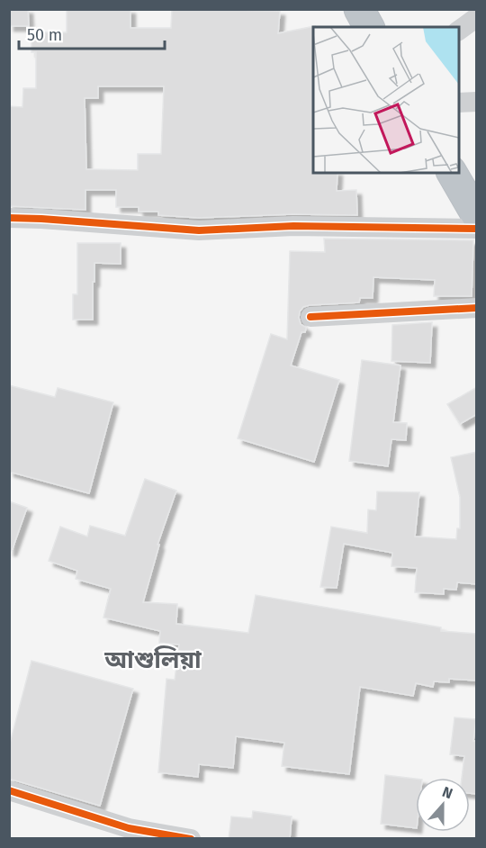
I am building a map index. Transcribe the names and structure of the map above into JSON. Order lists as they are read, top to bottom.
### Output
{
  "districts": ["আশুলিয়া"],
  "scale_bar": "50 m",
  "north": "top"
}
